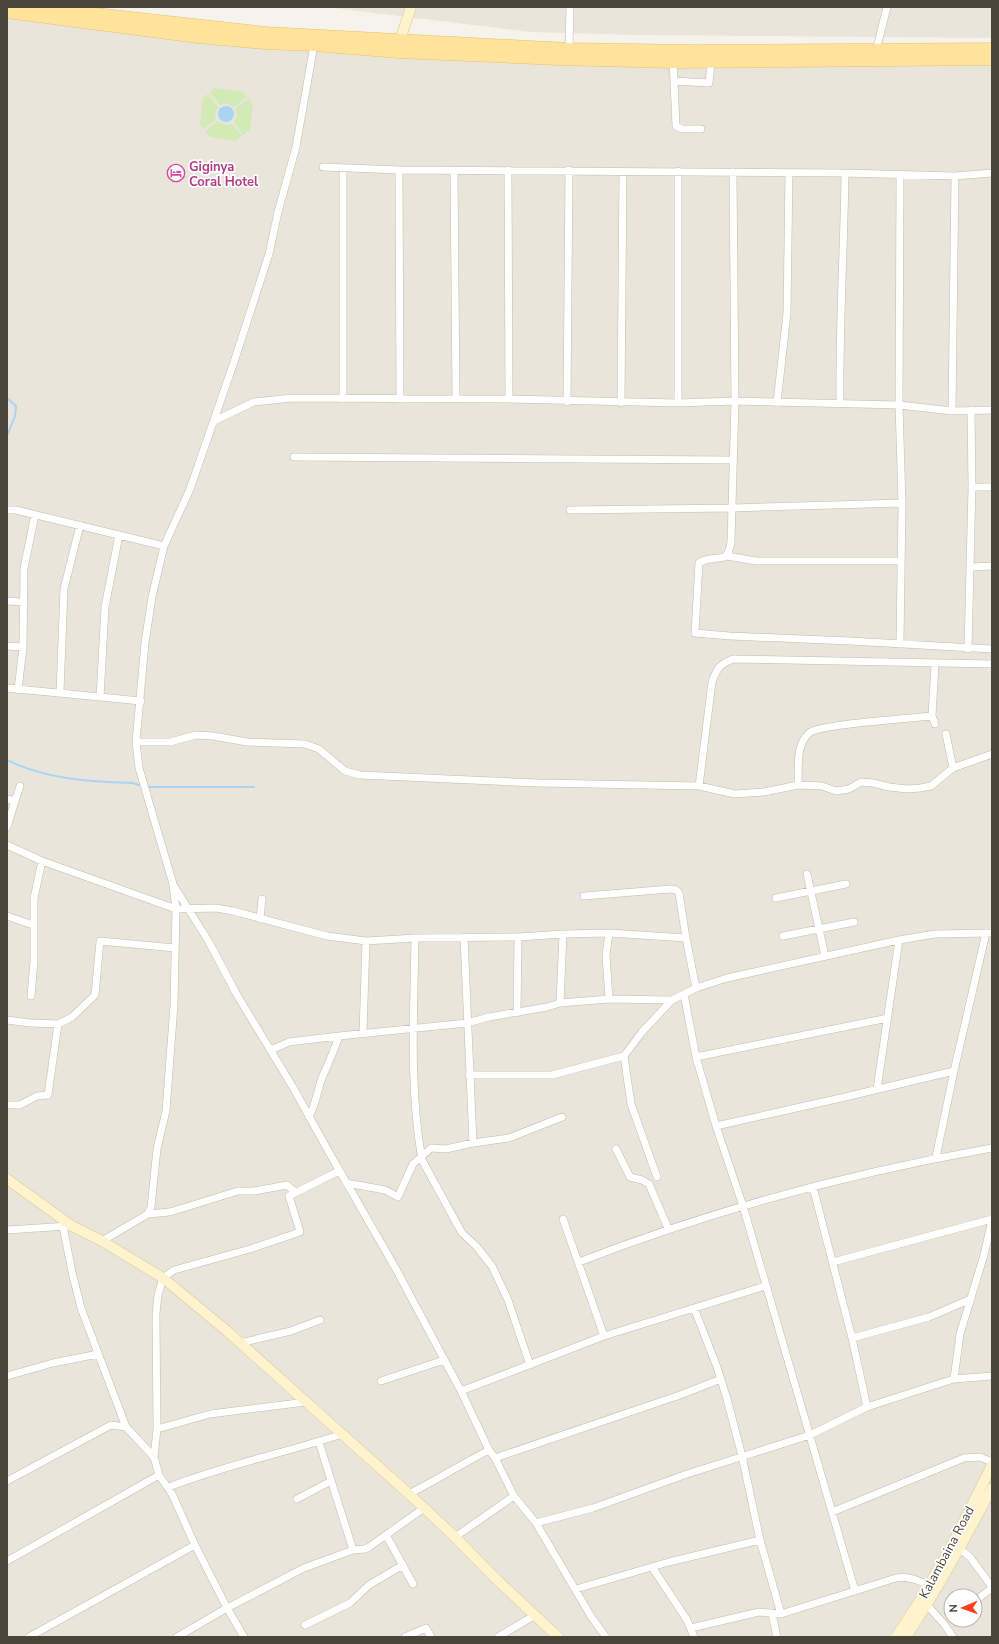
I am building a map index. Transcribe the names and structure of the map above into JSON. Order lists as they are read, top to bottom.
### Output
{
  "streets": {
    "street": ["Kalambaina Road"]
  },
  "places": {
    "hotel": ["Giginya Coral Hotel"]
  },
  "north": "left"
}
